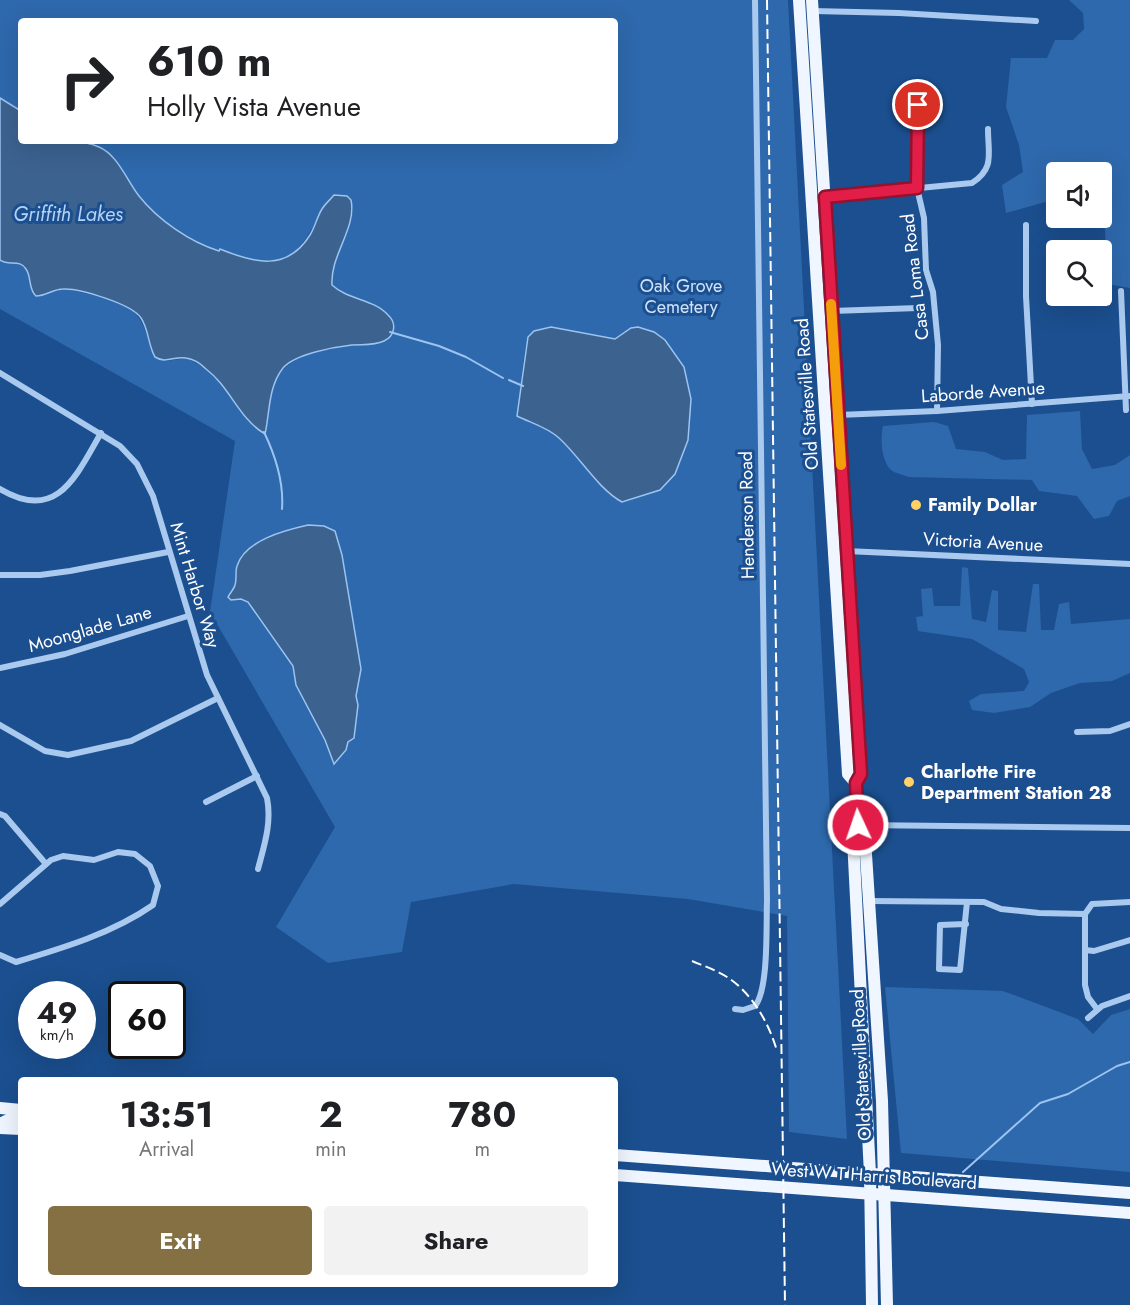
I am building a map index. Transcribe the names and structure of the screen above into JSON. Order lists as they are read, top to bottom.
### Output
{
  "streets": {
    "main road": ["Old Statesville Road", "West W T Harris Boulevard"],
    "street": [
      "Casa Loma Road",
      "Laborde Avenue",
      "Henderson Road",
      "Victoria Avenue",
      "Mint Harbor Way",
      "Moonglade Lane"
    ]
  },
  "crossings": [
    ["Casa Loma Road", "Laborde Avenue"],
    ["Laborde Avenue", "Old Statesville Road"],
    ["Old Statesville Road", "Victoria Avenue"],
    ["Old Statesville Road", "West W T Harris Boulevard"],
    ["Mint Harbor Way", "Moonglade Lane"]
  ],
  "water": ["Griffith Lakes"],
  "parks": ["Oak Grove Cemetery"],
  "places": ["Family Dollar", "Charlotte Fire Department Station 28"],
  "page": {
    "turn": ["610 m", "Holly Vista Avenue"],
    "speed": "49 km/h",
    "limit": "60",
    "eta": [
      "13:51",
      "Arrival",
      "2",
      "min",
      "780",
      "m"
    ],
    "buttons": ["Exit", "Share"]
  }
}
